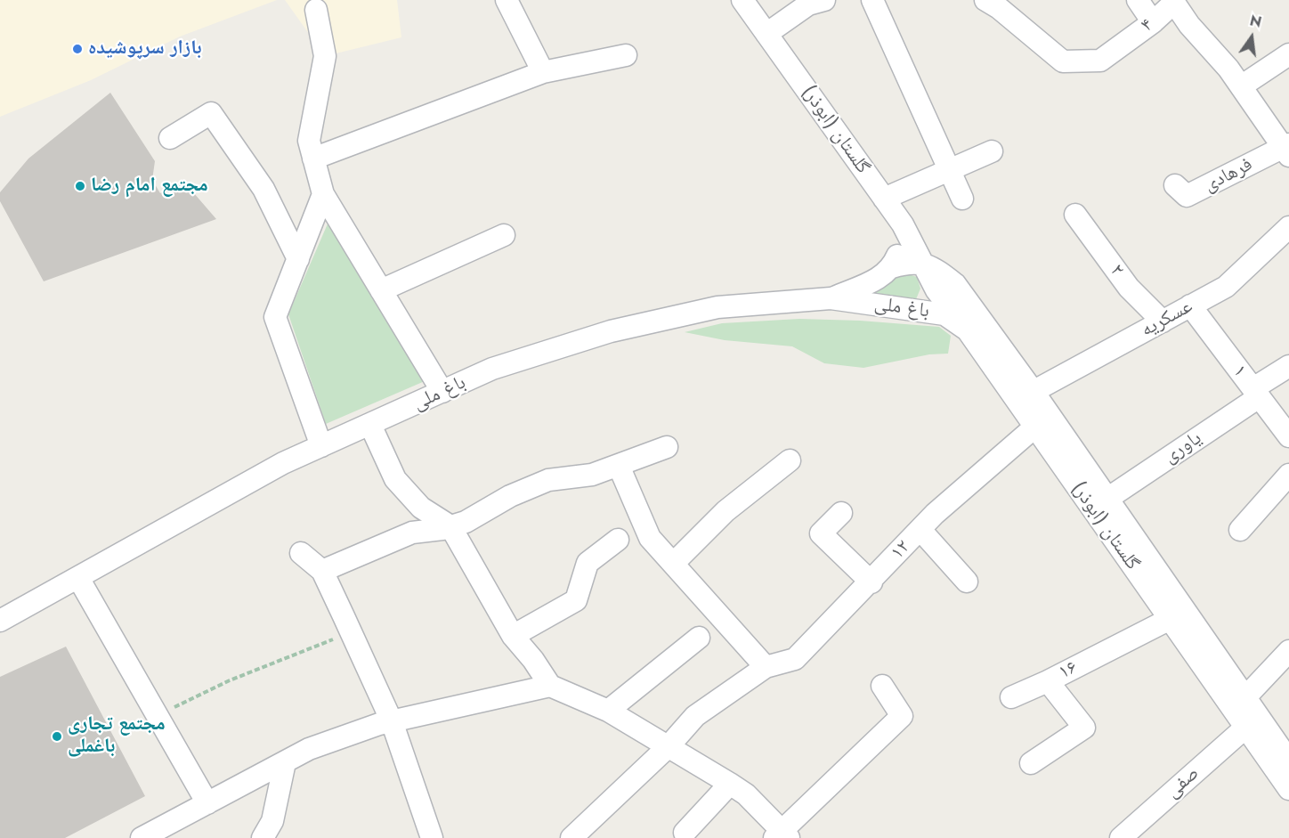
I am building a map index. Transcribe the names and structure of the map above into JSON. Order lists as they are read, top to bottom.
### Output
{
  "streets": {
    "street": [
      "۴",
      "گلستان (ابوذر)",
      "فرهادی",
      "۲",
      "باغ ملی",
      "عسکریه",
      "۱",
      "یاوری",
      "۱۲",
      "۱۶",
      "صفی"
    ]
  },
  "crossings": [
    ["۴", "فرهادی"],
    ["گلستان (ابوذر)", "باغ ملی"],
    ["گلستان (ابوذر)", "عسکریه"],
    ["گلستان (ابوذر)", "یاوری"],
    ["گلستان (ابوذر)", "۱۲"],
    ["گلستان (ابوذر)", "۱۶"],
    ["گلستان (ابوذر)", "صفی"],
    ["۲", "عسکریه"],
    ["عسکریه", "۱"],
    ["۱", "یاوری"]
  ],
  "places": ["بازار سرپوشیده", "مجتمع امام رضا", "مجتمع تجاری باغملی"],
  "north": "top"
}
